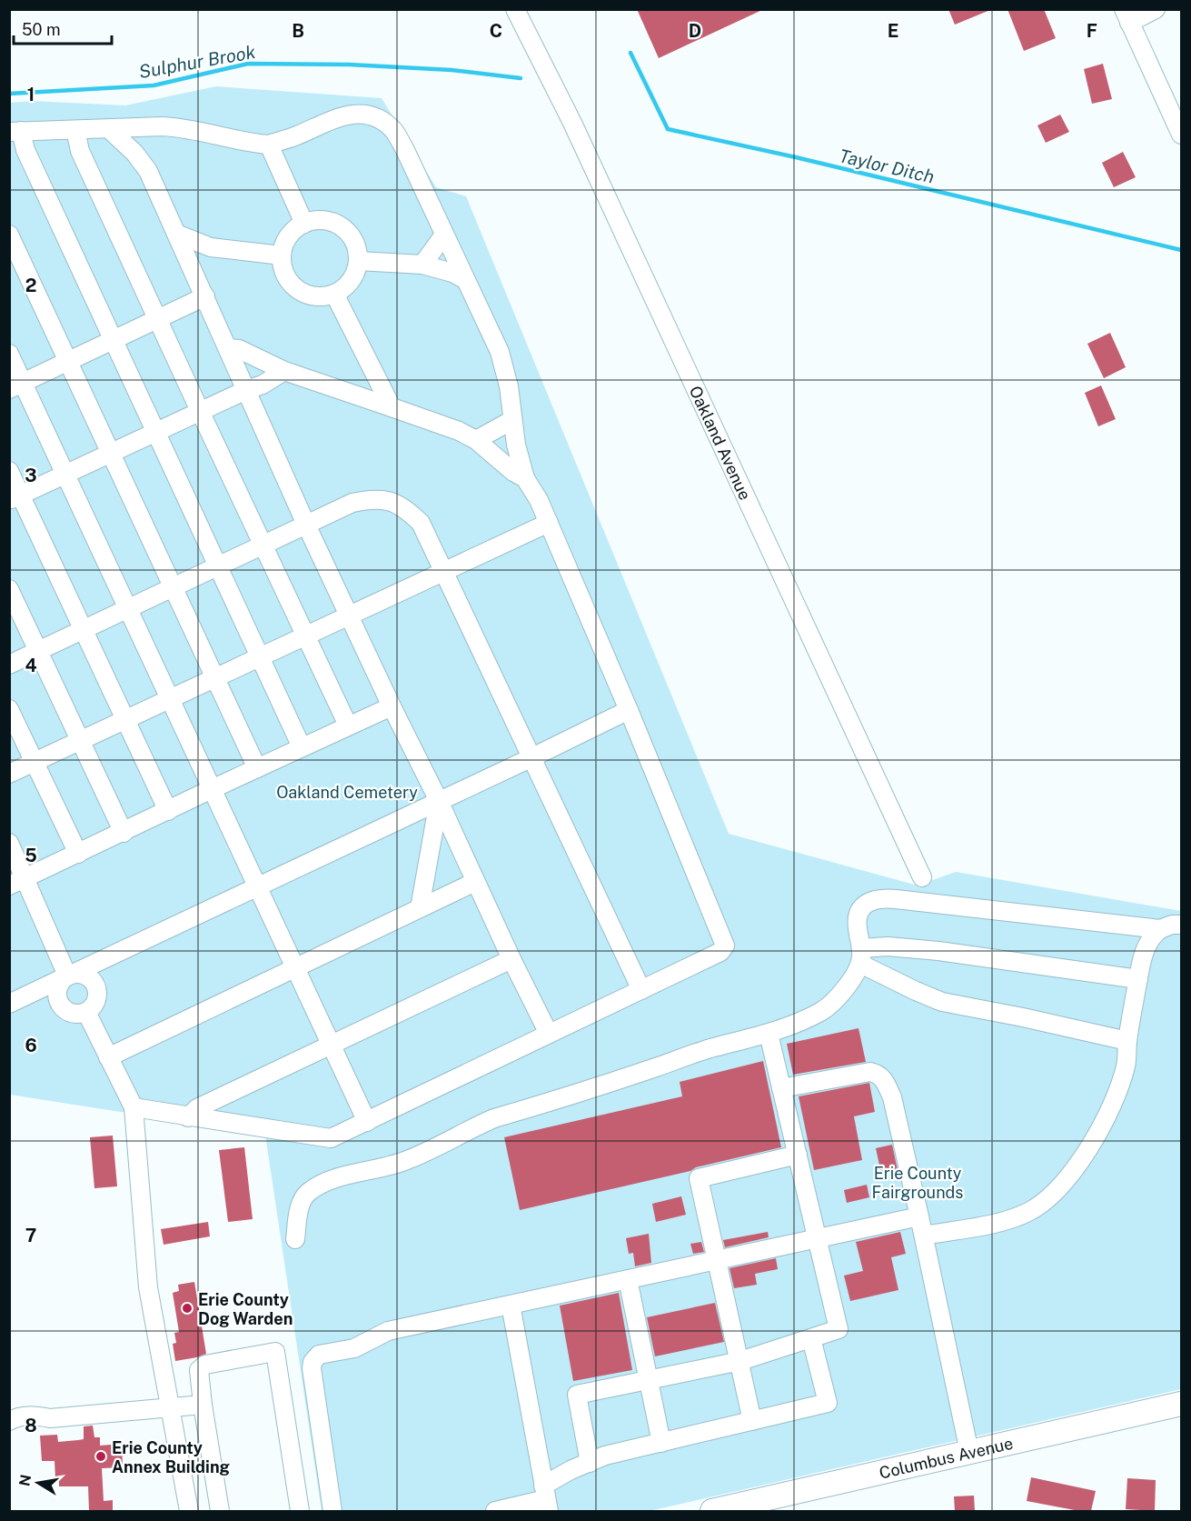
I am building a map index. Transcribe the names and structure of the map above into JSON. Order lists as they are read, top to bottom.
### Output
{
  "streets": {
    "main road": ["Columbus Avenue"],
    "street": ["Oakland Avenue"]
  },
  "water": ["Sulphur Brook", "Taylor Ditch"],
  "parks": ["Oakland Cemetery", "Erie County Fairgrounds"],
  "places": ["Erie County Dog Warden", "Erie County Annex Building"],
  "scale_bar": "50 m",
  "north": "left",
  "grid": {
    "columns": [
      "B",
      "C",
      "D",
      "E",
      "F"
    ],
    "rows": [
      "1",
      "2",
      "3",
      "4",
      "5",
      "6",
      "7",
      "8"
    ]
  }
}
